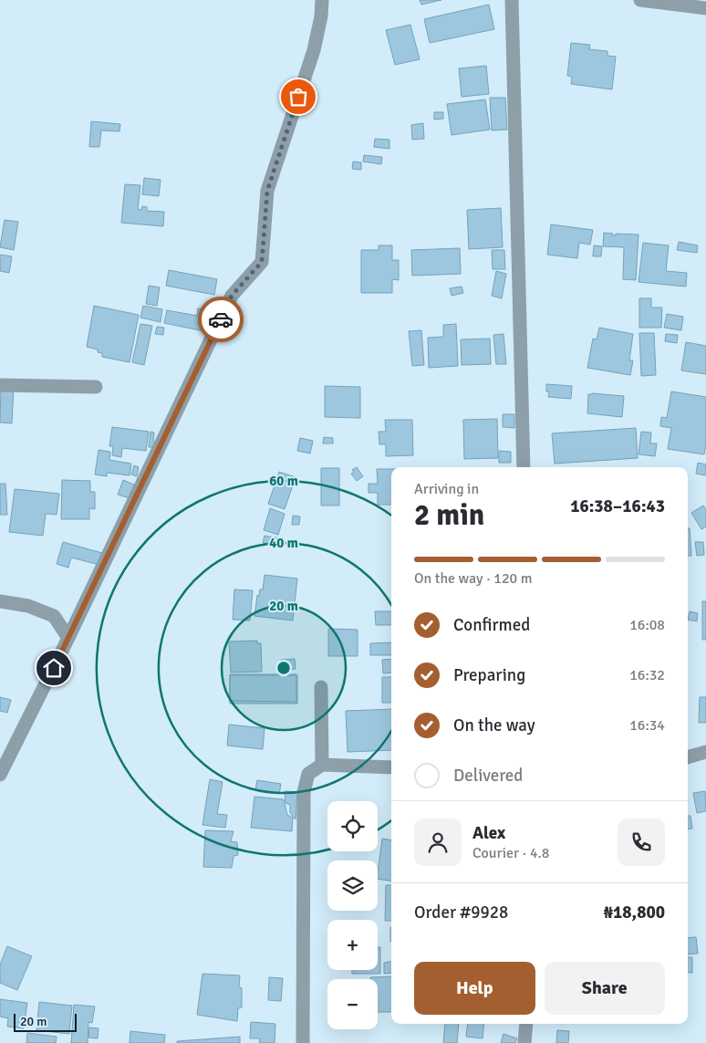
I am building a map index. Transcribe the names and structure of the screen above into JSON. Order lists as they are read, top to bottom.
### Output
{
  "scale_bar": "20 m",
  "page": {
    "heading": ["2 min", "Arriving in", "16:38–16:43"],
    "panel": [
      "Alex",
      "Courier · 4.8",
      "Order #9928",
      "₦18,800"
    ],
    "bar": "On the way · 120 m",
    "list": [
      ["Confirmed", "16:08"],
      ["Preparing", "16:32"],
      ["On the way", "16:34"],
      "Delivered"
    ],
    "map_buttons": ["+", "−"],
    "buttons": ["Help", "Share"],
    "scale": "20 m"
  },
  "rings": ["60 m", "40 m", "20 m"]
}
